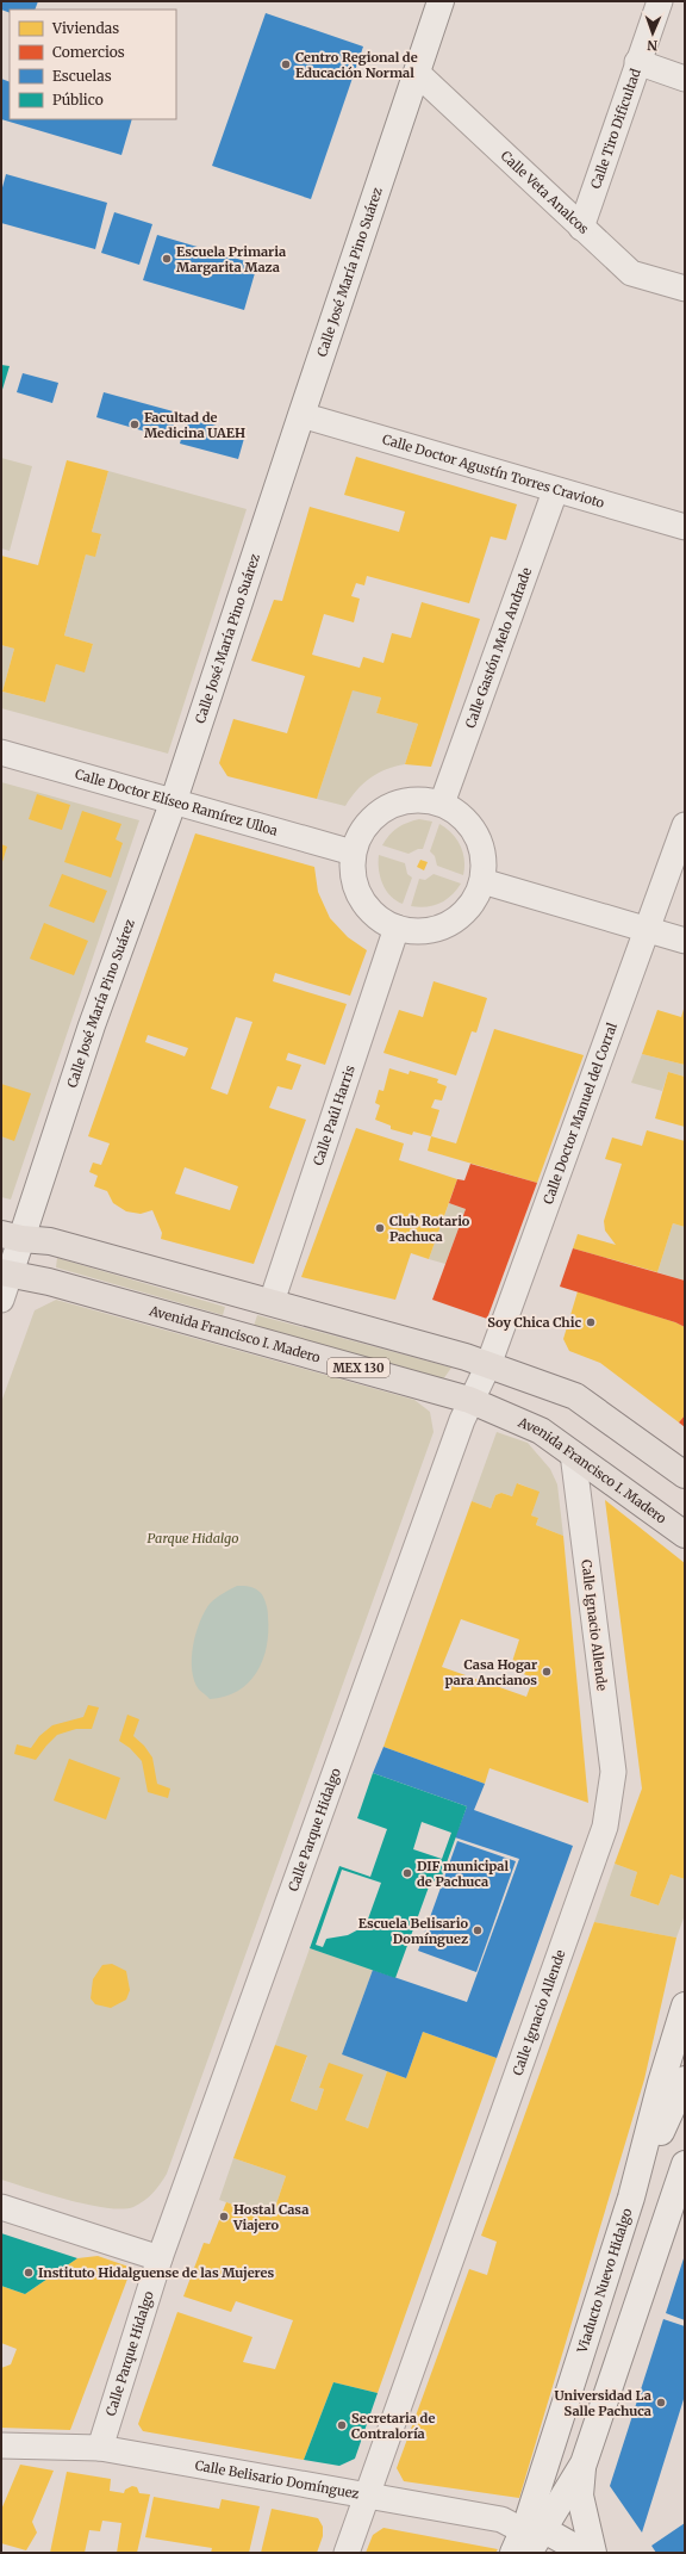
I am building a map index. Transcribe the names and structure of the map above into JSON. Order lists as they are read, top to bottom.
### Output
{
  "streets": {
    "main road": [
      "Calle José María Pino Suárez",
      "Avenida Francisco I. Madero",
      "MEX 130",
      "Viaducto Nuevo Hidalgo",
      "Calle Belisario Domínguez"
    ],
    "street": [
      "Calle Tiro Dificultad",
      "Calle Veta Analcos",
      "Calle Doctor Agustín Torres Cravioto",
      "Calle Gastón Melo Andrade",
      "Calle Doctor Elíseo Ramírez Ulloa",
      "Calle Doctor Manuel del Corral",
      "Calle Paúl Harris",
      "Calle Ignacio Allende",
      "Calle Parque Hidalgo"
    ]
  },
  "crossings": [
    ["Calle Tiro Dificultad", "Calle Veta Analcos"],
    ["Calle Veta Analcos", "Calle José María Pino Suárez"],
    ["Calle José María Pino Suárez", "Calle Doctor Agustín Torres Cravioto"],
    ["Calle José María Pino Suárez", "Calle Doctor Elíseo Ramírez Ulloa"],
    ["Calle José María Pino Suárez", "Avenida Francisco I. Madero"],
    ["Calle Doctor Agustín Torres Cravioto", "Calle Gastón Melo Andrade"],
    ["Calle Gastón Melo Andrade", "Calle Doctor Elíseo Ramírez Ulloa"],
    ["Calle Gastón Melo Andrade", "Calle Paúl Harris"],
    ["Calle Doctor Elíseo Ramírez Ulloa", "Calle Paúl Harris"],
    ["Calle Doctor Manuel del Corral", "Avenida Francisco I. Madero"],
    ["Calle Doctor Manuel del Corral", "Calle Parque Hidalgo"],
    ["Avenida Francisco I. Madero", "Calle Ignacio Allende"],
    ["Avenida Francisco I. Madero", "Calle Parque Hidalgo"],
    ["Calle Ignacio Allende", "Calle Belisario Domínguez"],
    ["Calle Parque Hidalgo", "Calle Belisario Domínguez"],
    ["Viaducto Nuevo Hidalgo", "Calle Belisario Domínguez"]
  ],
  "parks": ["Parque Hidalgo"],
  "places": [
    "Centro Regional de Educación Normal",
    "Escuela Primaria Margarita Maza",
    "Facultad de Medicina UAEH",
    "Club Rotario Pachuca",
    "Soy Chica Chic",
    "Casa Hogar para Ancianos",
    "DIF municipal de Pachuca",
    "Escuela Belisario Domínguez",
    "Hostal Casa Viajero",
    "Instituto Hidalguense de las Mujeres",
    "Universidad La Salle Pachuca",
    "Secretaria de Contraloría"
  ],
  "legend": [
    "Viviendas",
    "Comercios",
    "Escuelas",
    "Público"
  ],
  "north": "bottom"
}
